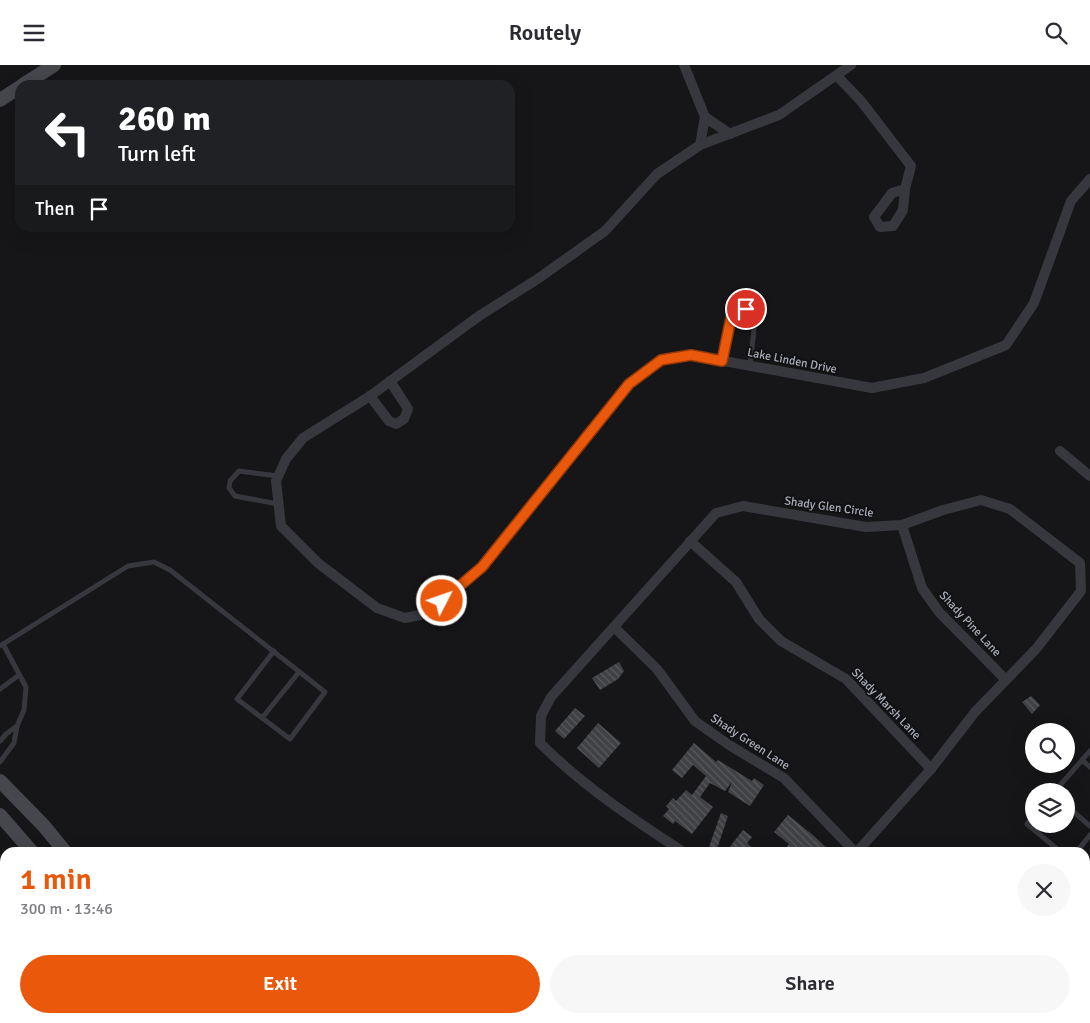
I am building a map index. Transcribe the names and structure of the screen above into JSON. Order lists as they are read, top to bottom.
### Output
{
  "streets": {
    "street": [
      "Lake Linden Drive",
      "Shady Glen Circle",
      "Shady Pine Lane",
      "Shady Marsh Lane",
      "Shady Green Lane"
    ]
  },
  "crossings": [
    ["Shady Glen Circle", "Shady Pine Lane"],
    ["Shady Glen Circle", "Shady Marsh Lane"],
    ["Shady Glen Circle", "Shady Green Lane"]
  ],
  "page": {
    "header": "Routely",
    "turn": ["260 m", "Turn left"],
    "then": "Then",
    "heading": ["1 min", "300 m · 13:46"],
    "buttons": ["Exit", "Share"]
  }
}
